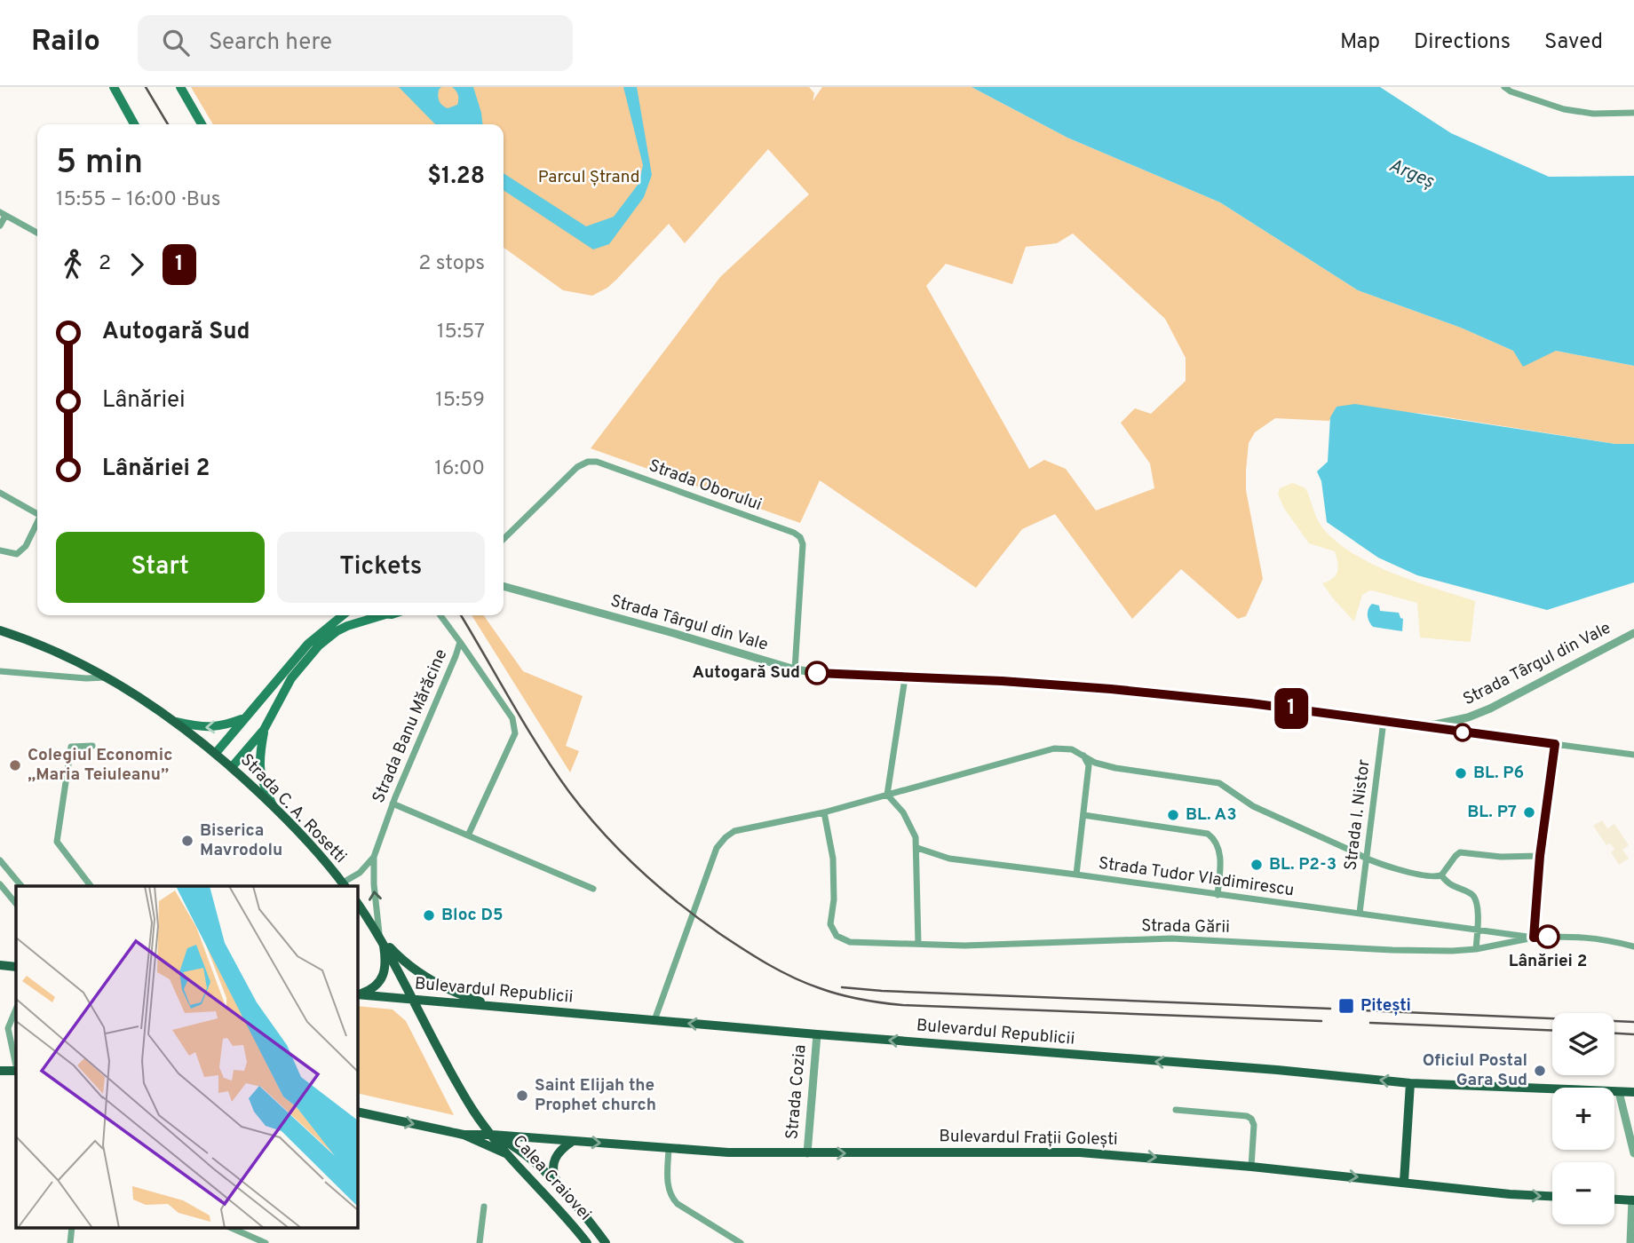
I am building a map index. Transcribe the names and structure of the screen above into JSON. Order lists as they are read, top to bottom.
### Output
{
  "streets": {
    "main road": [
      "Strada C. A. Rosetti",
      "Bulevardul Republicii",
      "Bulevardul Frații Golești",
      "Calea Craiovei"
    ],
    "street": [
      "Strada Oborului",
      "Strada Târgul din Vale",
      "Strada Banu Mărăcine",
      "Strada I. Nistor",
      "Strada Tudor Vladimirescu",
      "Strada Gării",
      "Strada Cozia"
    ]
  },
  "crossings": [
    ["Strada Oborului", "Strada Târgul din Vale"],
    ["Strada Târgul din Vale", "Strada I. Nistor"],
    ["Strada Banu Mărăcine", "Strada C. A. Rosetti"],
    ["Strada I. Nistor", "Strada Tudor Vladimirescu"],
    ["Strada Tudor Vladimirescu", "Strada Gării"],
    ["Bulevardul Republicii", "Strada Cozia"],
    ["Strada Cozia", "Bulevardul Frații Golești"],
    ["Bulevardul Frații Golești", "Calea Craiovei"]
  ],
  "one_way": ["Bulevardul Republicii", "Bulevardul Frații Golești"],
  "water": ["Argeș"],
  "parks": ["Parcul Ștrand"],
  "places": {
    "other": [
      "Autogară Sud",
      "Colegiul Economic „Maria Teiuleanu”",
      "BL. P6",
      "BL. P7",
      "BL. A3",
      "Biserica Mavrodolu",
      "BL. P2-3",
      "Bloc D5",
      "Lânăriei 2",
      "Oficiul Postal Gara Sud",
      "Saint Elijah the Prophet church"
    ],
    "transit": ["Pitești"]
  },
  "lines": ["bus line 1"],
  "page": {
    "header": "Railo",
    "search": "Search here",
    "nav": ["Map", "Directions", "Saved"],
    "on_map": "1",
    "heading": ["5 min", "15:55 – 16:00 · Bus", "$1.28"],
    "legs": ["2", "1", "2 stops"],
    "list": [
      {
        "name": "Autogară Sud",
        "value": "15:57"
      },
      {
        "name": "Lânăriei",
        "value": "15:59"
      },
      {
        "name": "Lânăriei 2",
        "value": "16:00"
      }
    ],
    "buttons": ["Start", "Tickets"],
    "map_buttons": ["+", "−"]
  }
}
